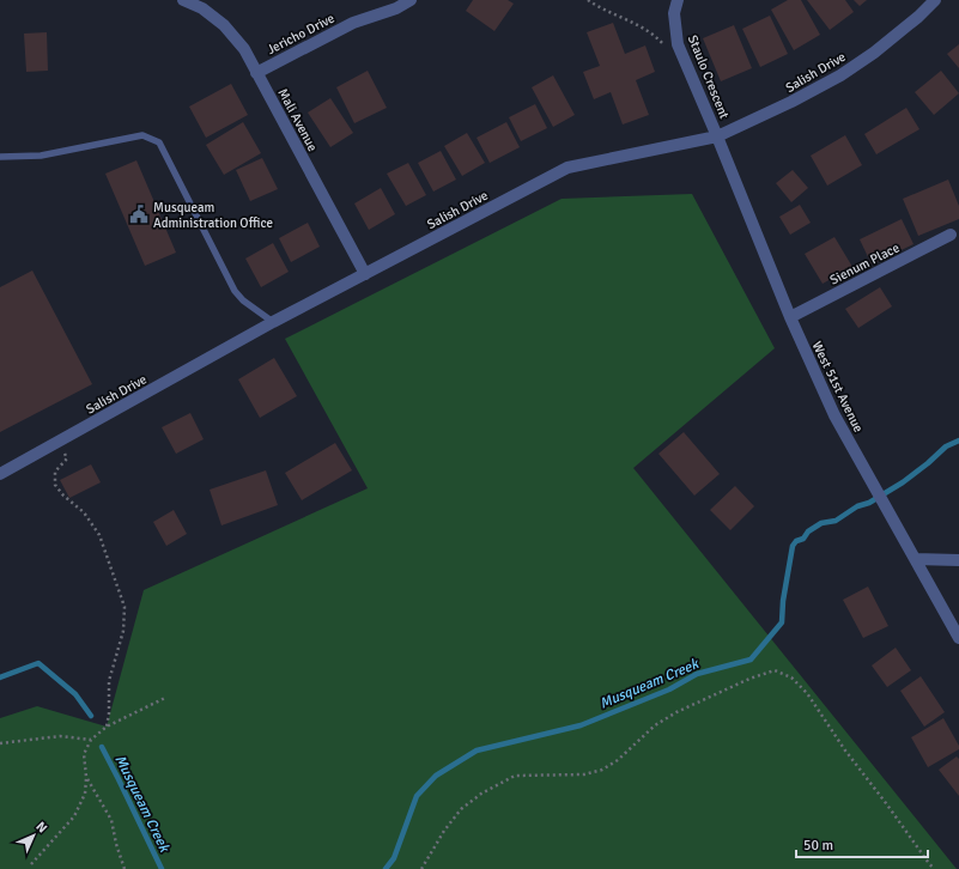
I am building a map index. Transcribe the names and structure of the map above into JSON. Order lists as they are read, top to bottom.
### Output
{
  "streets": {
    "street": [
      "Jericho Drive",
      "Salish Drive",
      "Staulo Crescent",
      "Mali Avenue",
      "Sienum Place",
      "West 51st Avenue"
    ]
  },
  "crossings": [
    ["Jericho Drive", "Mali Avenue"],
    ["Salish Drive", "Staulo Crescent"],
    ["Salish Drive", "Mali Avenue"],
    ["Salish Drive", "West 51st Avenue"],
    ["Staulo Crescent", "West 51st Avenue"],
    ["Sienum Place", "West 51st Avenue"]
  ],
  "water": ["Musqueam Creek"],
  "places": {
    "public building": ["Musqueam Administration Office"]
  },
  "scale_bar": "50 m",
  "north": "top right"
}
